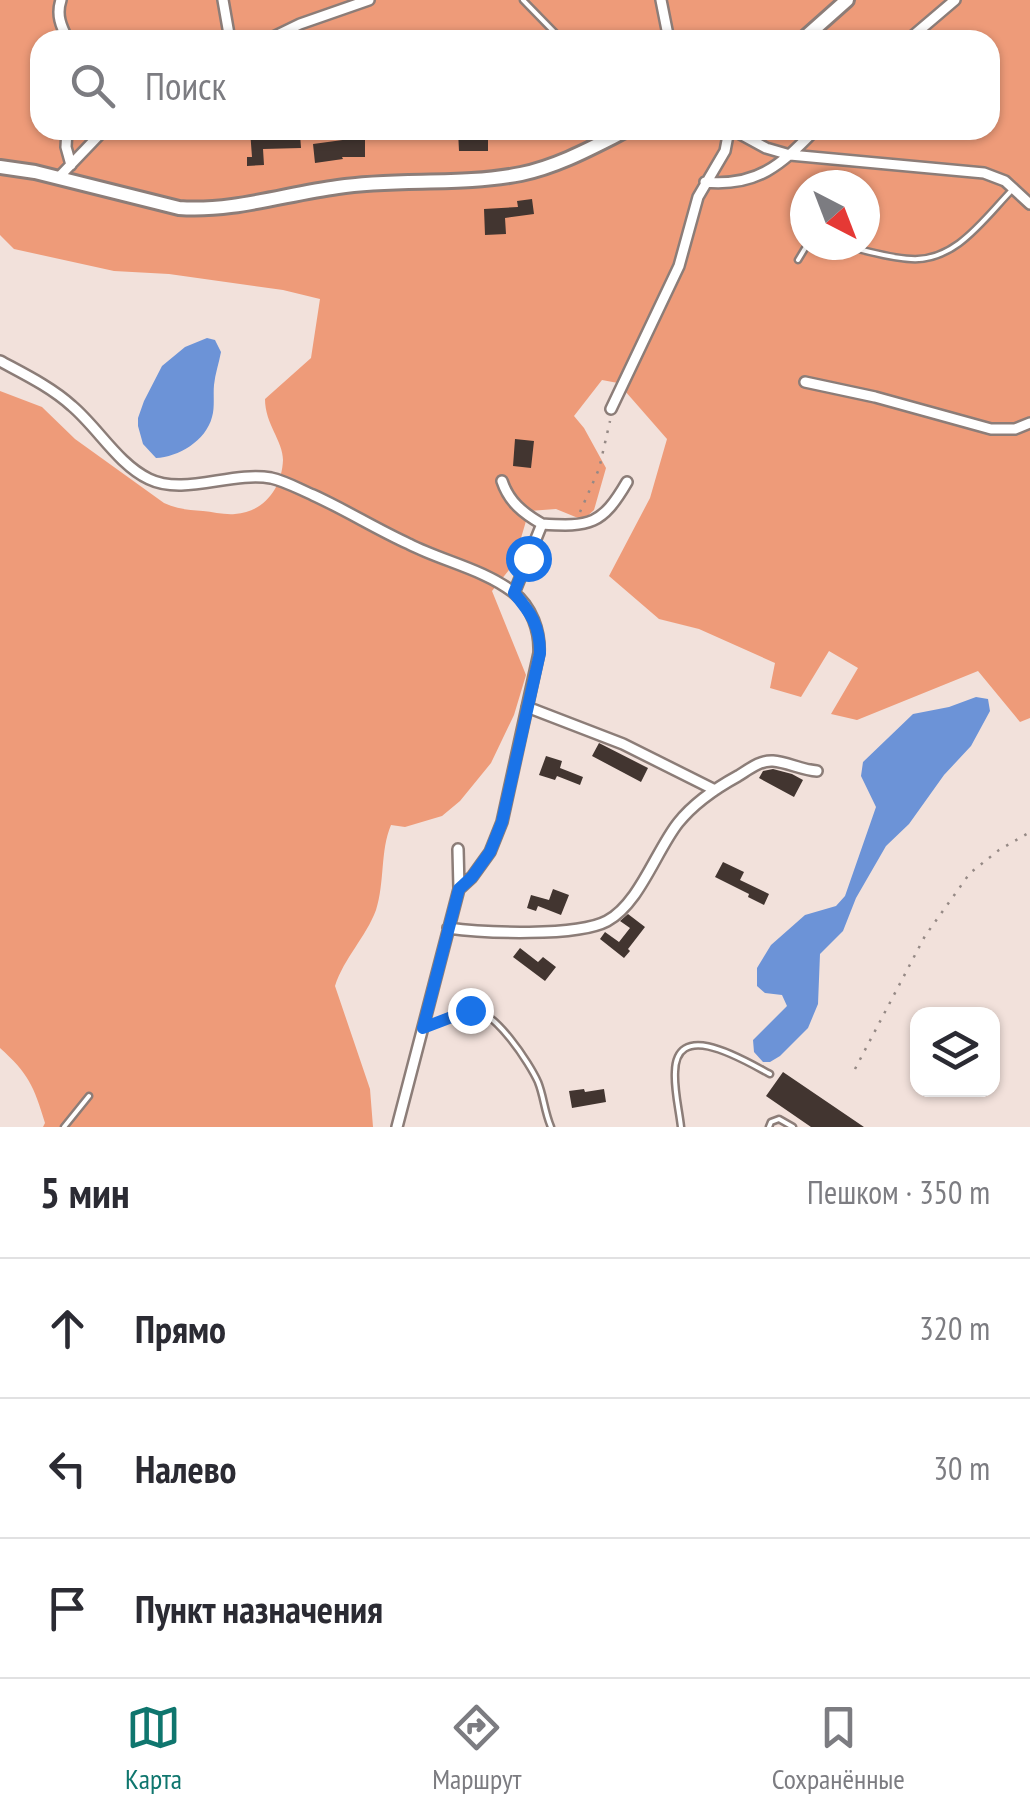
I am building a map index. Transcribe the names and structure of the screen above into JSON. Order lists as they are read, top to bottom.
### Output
{
  "north": "bottom right",
  "page": {
    "search": "Поиск",
    "heading": ["5 мин", "Пешком · 350 m"],
    "list": [
      ["Прямо", "320 m"],
      ["Налево", "30 m"],
      "Пункт назначения"
    ],
    "nav": ["Карта", "Маршрут", "Сохранённые"]
  }
}
